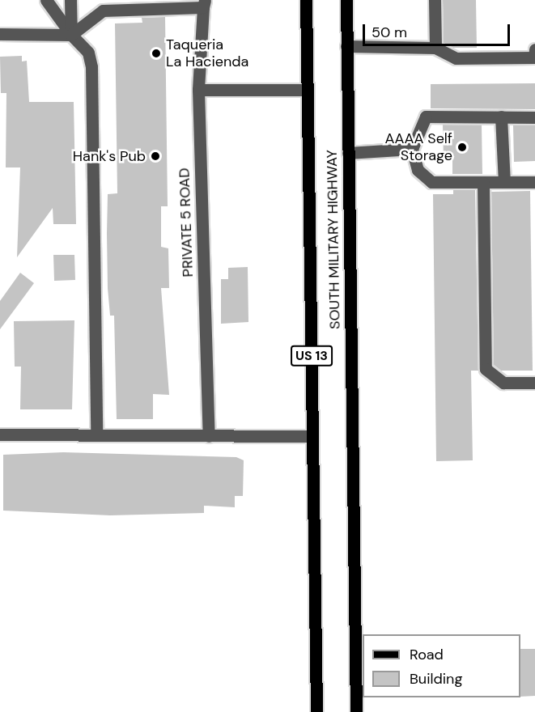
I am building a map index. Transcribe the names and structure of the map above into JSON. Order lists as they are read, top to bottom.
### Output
{
  "streets": {
    "main road": ["SOUTH MILITARY HIGHWAY", "US 13"],
    "lane": ["PRIVATE 5 ROAD"]
  },
  "places": ["Taqueria La Hacienda", "AAAA Self Storage", "Hank's Pub"],
  "legend": ["Road", "Building"],
  "scale_bar": "50 m"
}
